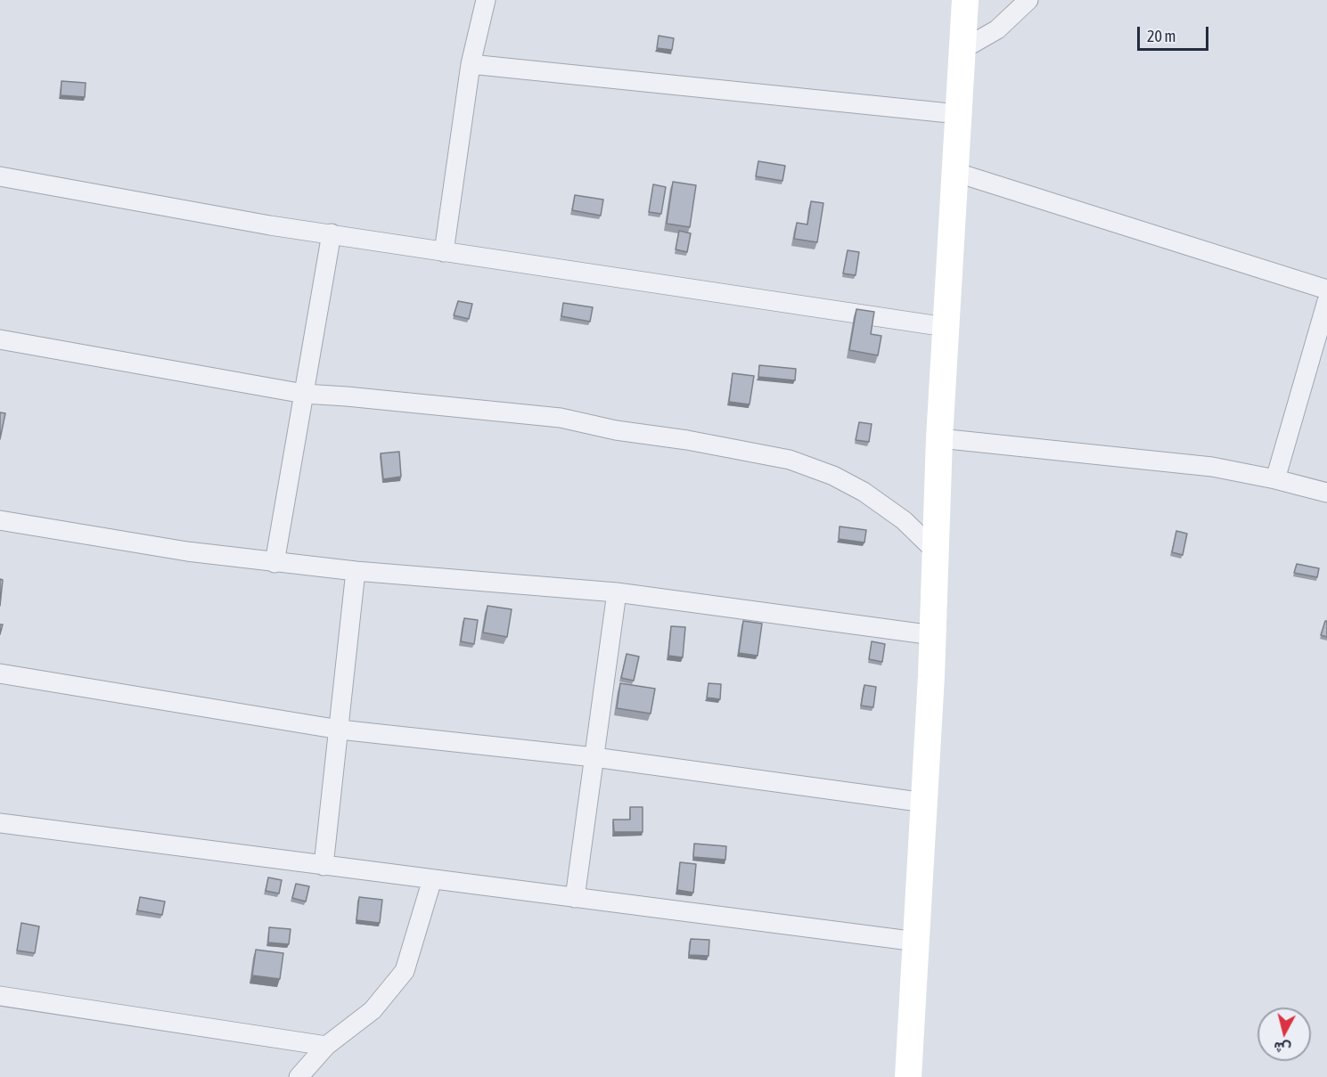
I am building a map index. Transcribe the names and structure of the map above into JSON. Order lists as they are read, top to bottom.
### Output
{
  "scale_bar": "20 m",
  "north": "bottom"
}
